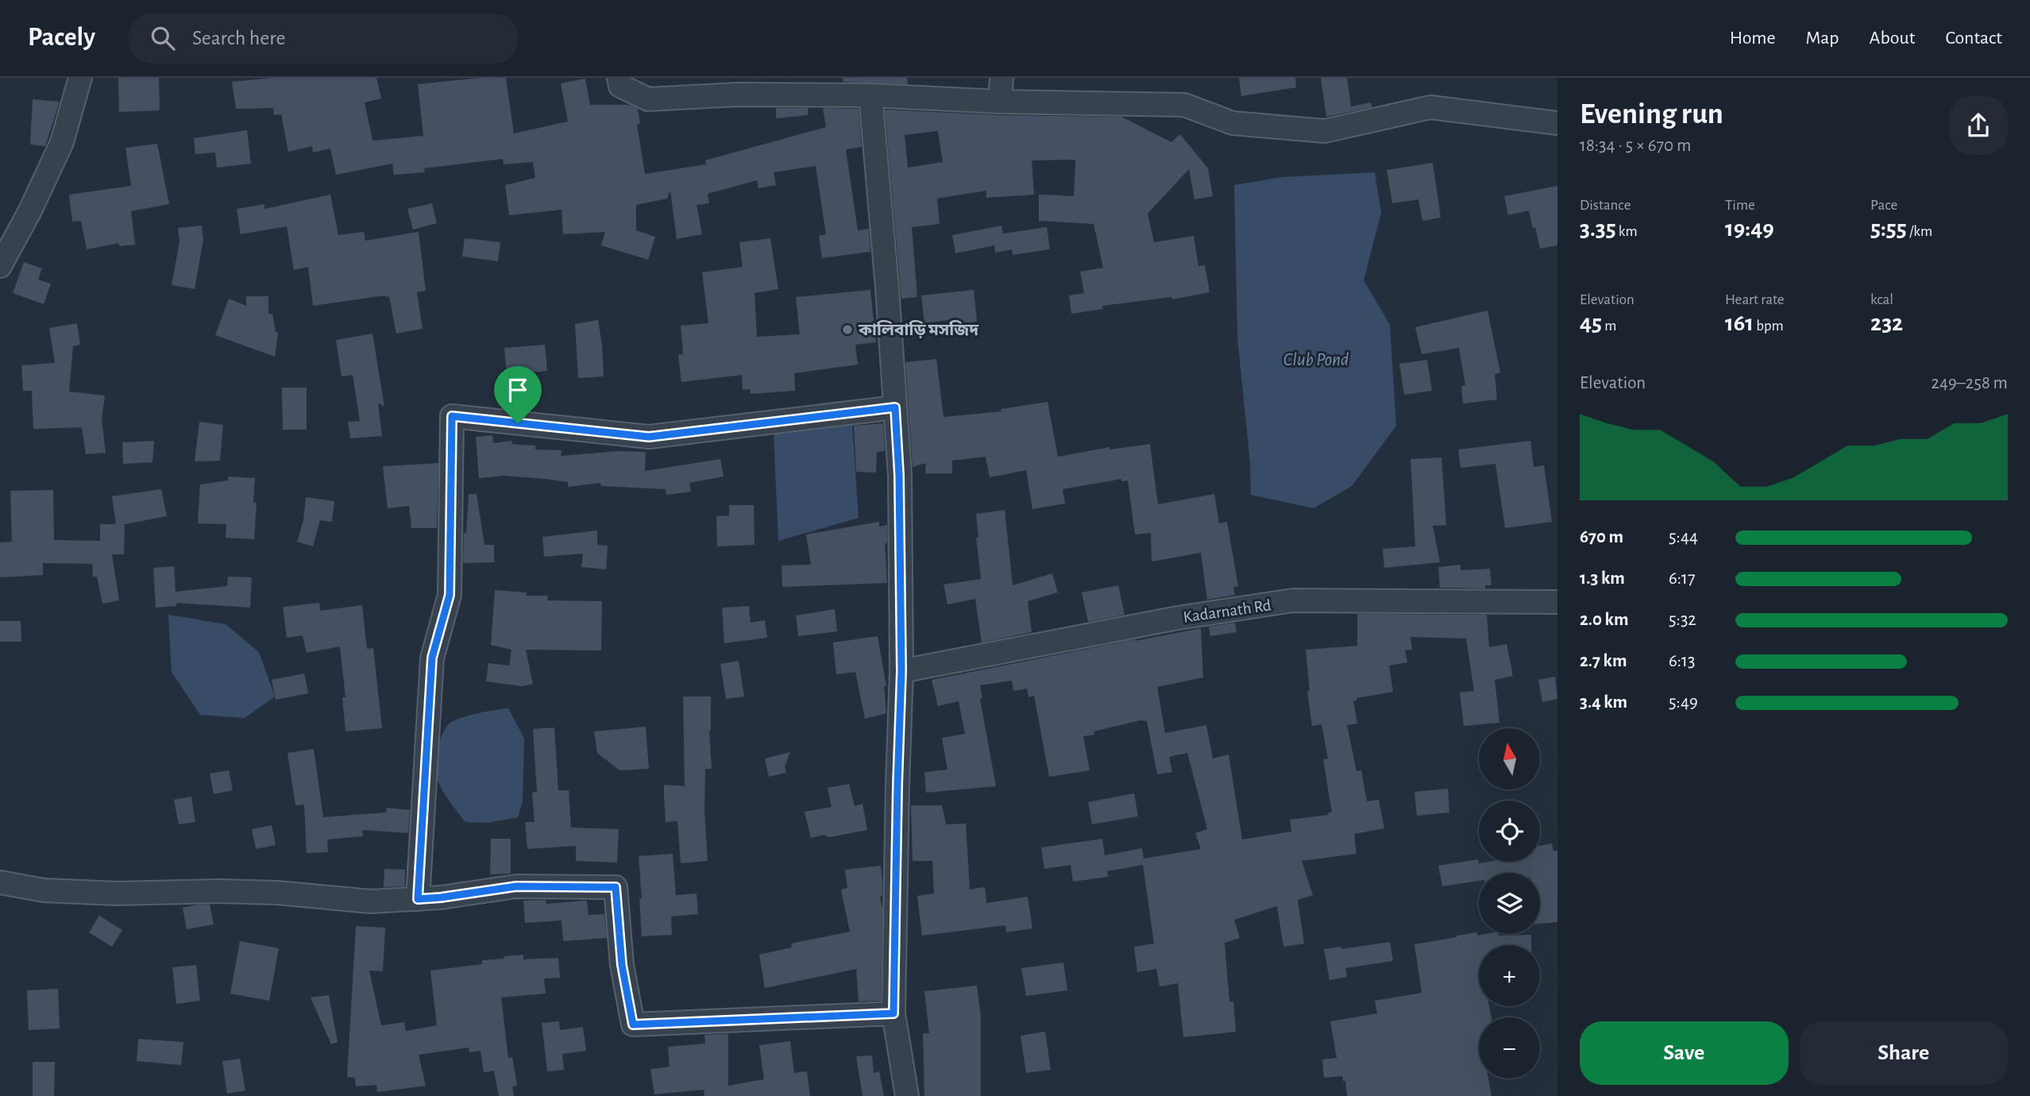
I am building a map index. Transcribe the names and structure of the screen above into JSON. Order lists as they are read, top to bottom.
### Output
{
  "streets": {
    "street": ["Kadarnath Rd"]
  },
  "water": ["Club Pond"],
  "places": ["কালিবাড়ি মসজিদ"],
  "north": "top",
  "page": {
    "header": "Pacely",
    "search": "Search here",
    "nav": [
      "Home",
      "Map",
      "About",
      "Contact"
    ],
    "heading": ["Evening run", "18:34 · 5 × 670 m"],
    "stats": [
      ["Distance", "3.35 km"],
      ["Time", "19:49"],
      ["Pace", "5:55 /km"],
      ["Elevation", "45 m"],
      ["Heart rate", "161 bpm"],
      ["kcal", "232"]
    ],
    "chart": ["Elevation", "249–258 m"],
    "list": [
      {
        "name": "670 m",
        "note": "5:44"
      },
      {
        "name": "1.3 km",
        "note": "6:17"
      },
      {
        "name": "2.0 km",
        "note": "5:32"
      },
      {
        "name": "2.7 km",
        "note": "6:13"
      },
      {
        "name": "3.4 km",
        "note": "5:49"
      }
    ],
    "map_buttons": ["+", "−"],
    "buttons": ["Save", "Share"]
  }
}
